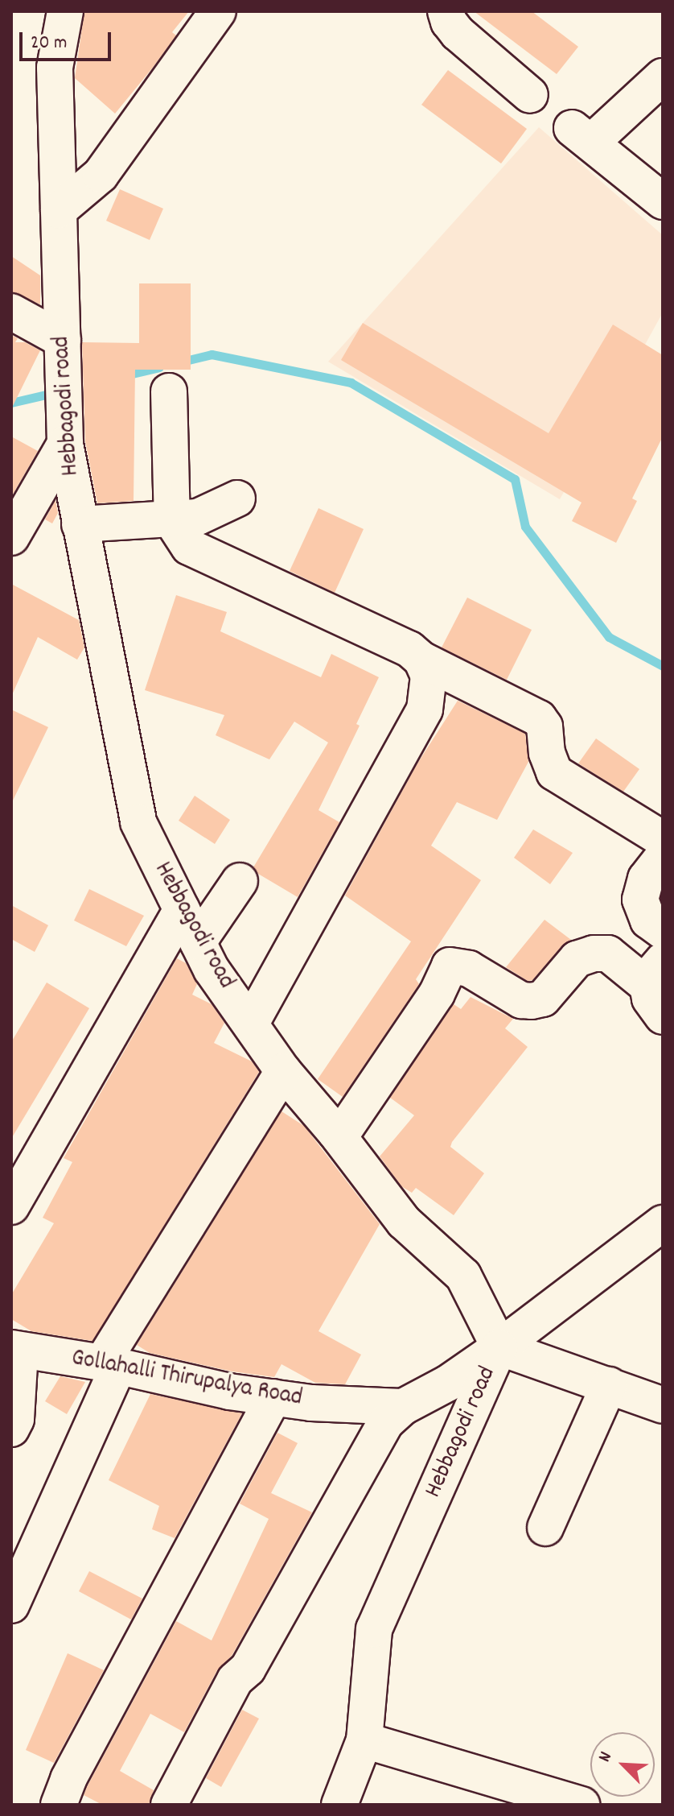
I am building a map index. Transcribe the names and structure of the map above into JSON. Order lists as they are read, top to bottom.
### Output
{
  "streets": {
    "street": ["Hebbagodi road", "Gollahalli Thirupalya Road"]
  },
  "scale_bar": "20 m",
  "north": "top left"
}
